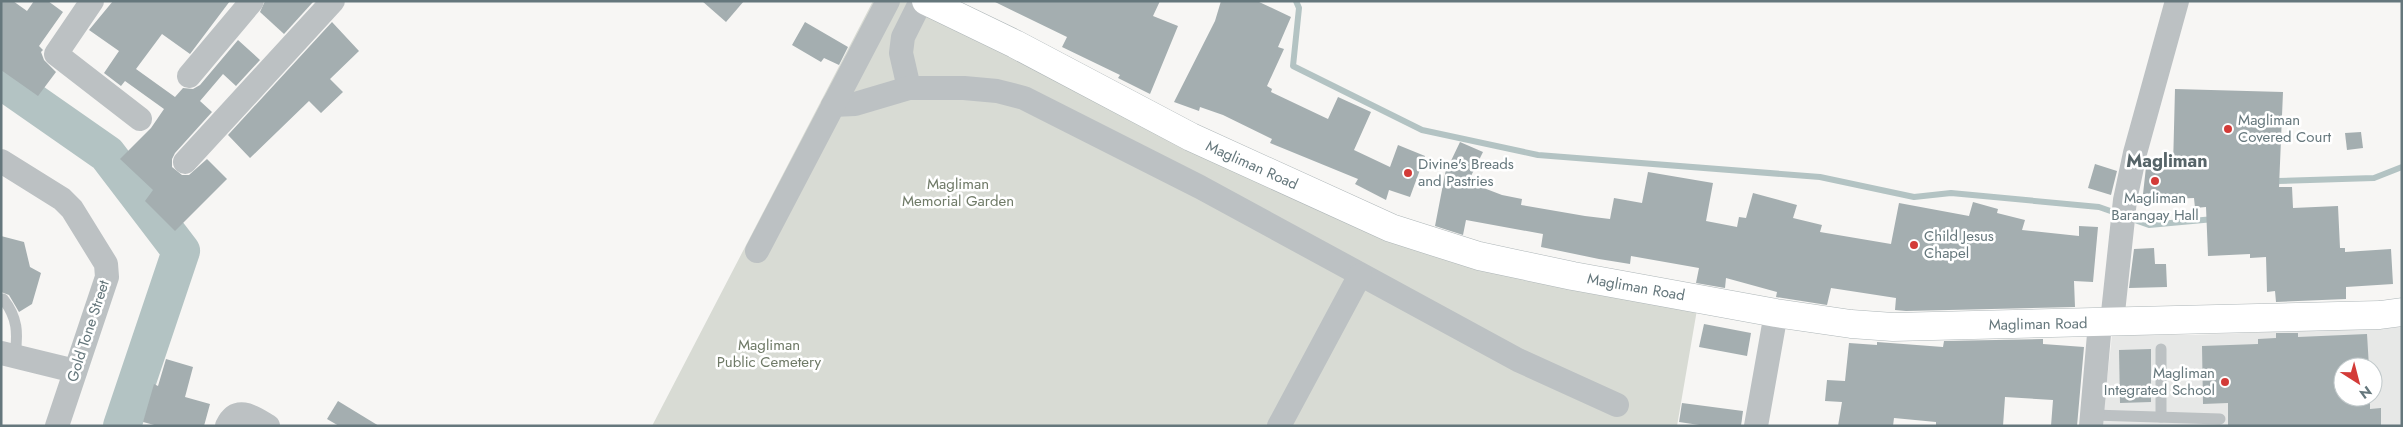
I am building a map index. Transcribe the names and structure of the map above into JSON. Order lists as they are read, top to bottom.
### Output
{
  "streets": {
    "street": ["Magliman Road", "Gold Tone Street"]
  },
  "districts": ["Magliman"],
  "parks": ["Magliman Memorial Garden", "Magliman Public Cemetery"],
  "places": [
    "Magliman Covered Court",
    "Divine's Breads and Pastries",
    "Magliman Barangay Hall",
    "Child Jesus Chapel",
    "Magliman Integrated School"
  ],
  "north": "bottom right"
}
